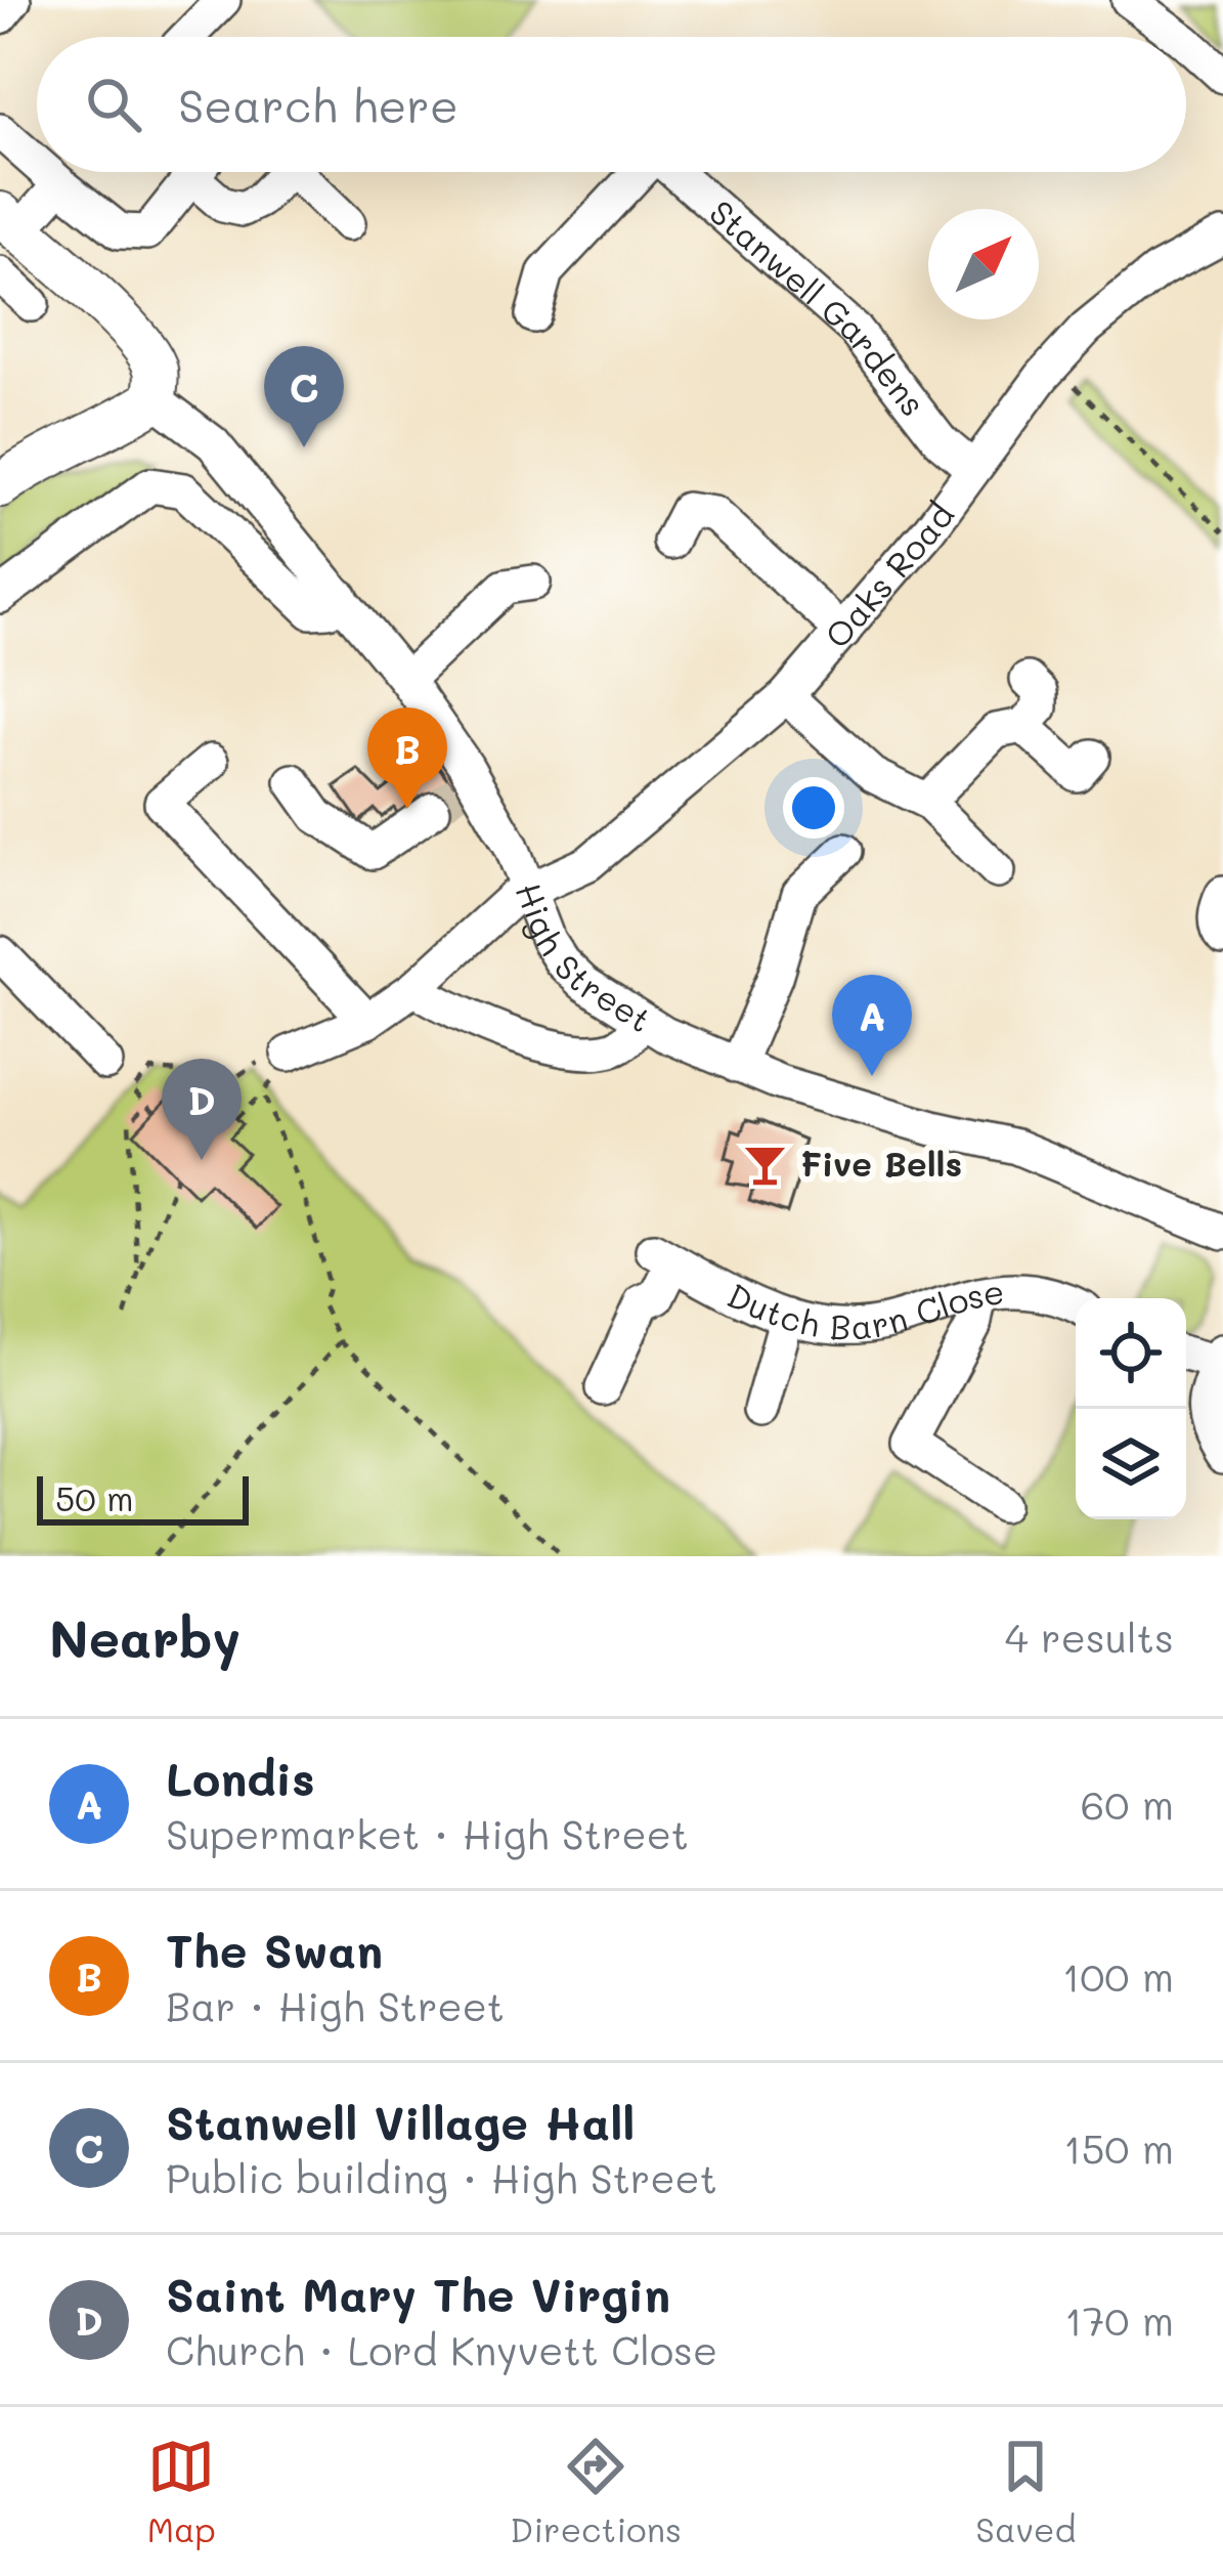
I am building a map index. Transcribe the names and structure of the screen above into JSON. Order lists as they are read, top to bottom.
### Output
{
  "streets": {
    "street": [
      "Stanwell Gardens",
      "Oaks Road",
      "High Street",
      "Dutch Barn Close"
    ]
  },
  "crossings": [
    ["Stanwell Gardens", "Oaks Road"],
    ["Oaks Road", "High Street"]
  ],
  "places": {
    "bar": ["Five Bells"]
  },
  "scale_bar": "50 m",
  "north": "top right",
  "page": {
    "search": "Search here",
    "pins": [
      "C",
      "B",
      "A",
      "D"
    ],
    "scale": "50 m",
    "heading": ["Nearby", "4 results"],
    "list": [
      {
        "mark": "A",
        "name": "Londis",
        "note": "Supermarket · High Street",
        "value": "60 m"
      },
      {
        "mark": "B",
        "name": "The Swan",
        "note": "Bar · High Street",
        "value": "100 m"
      },
      {
        "mark": "C",
        "name": "Stanwell Village Hall",
        "note": "Public building · High Street",
        "value": "150 m"
      },
      {
        "mark": "D",
        "name": "Saint Mary The Virgin",
        "note": "Church · Lord Knyvett Close",
        "value": "170 m"
      }
    ],
    "nav": ["Map", "Directions", "Saved"]
  }
}
